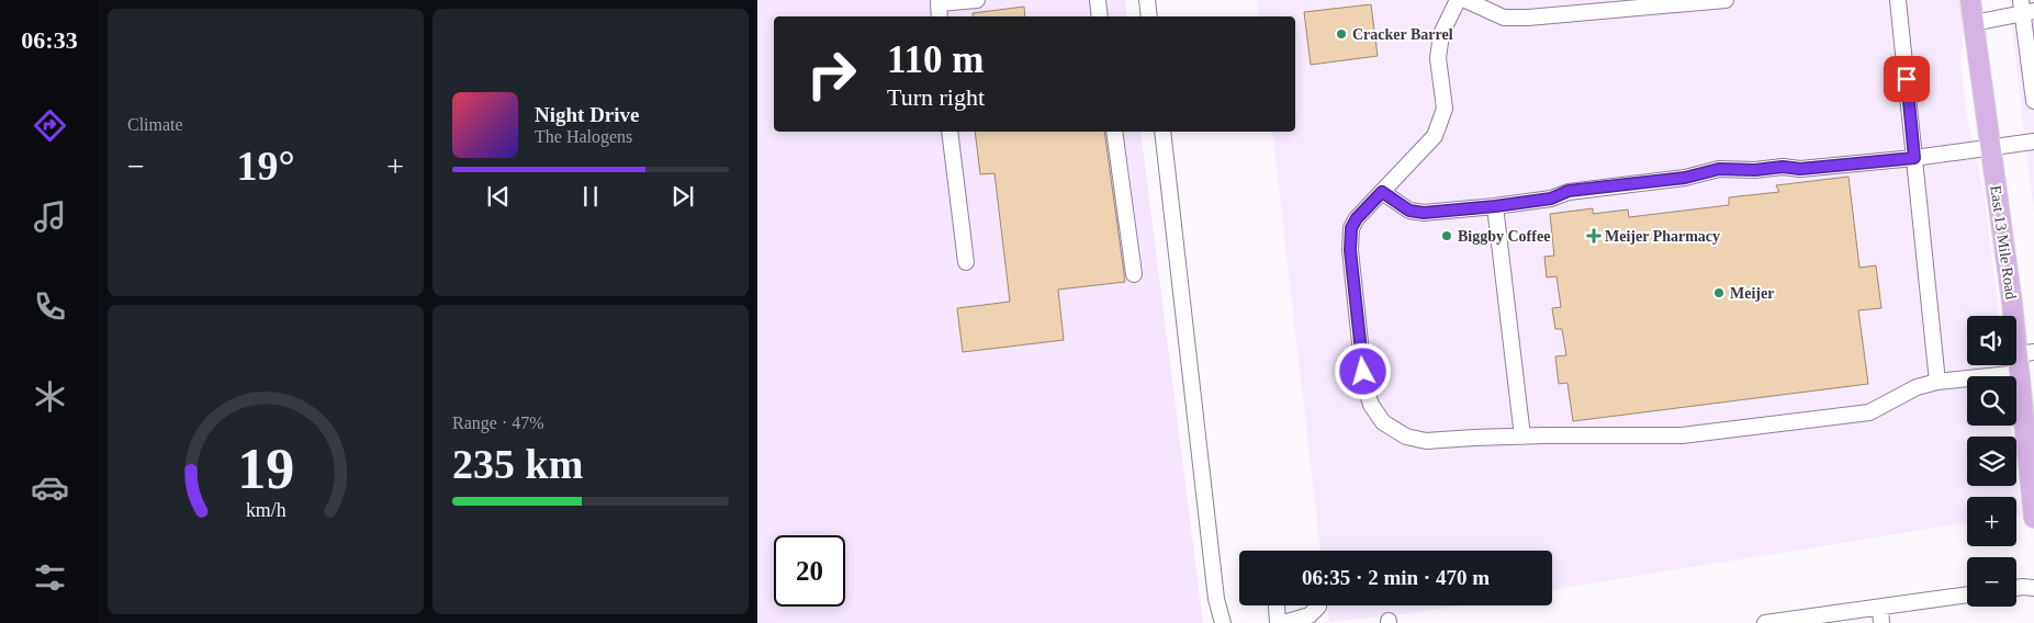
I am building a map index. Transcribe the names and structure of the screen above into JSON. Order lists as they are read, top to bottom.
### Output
{
  "streets": {
    "main road": ["East 13 Mile Road"]
  },
  "places": {
    "other": ["Cracker Barrel", "Biggby Coffee", "Meijer"],
    "health": ["Meijer Pharmacy"]
  },
  "page": {
    "tabs": "06:33",
    "tile": [
      "Climate",
      ["Range · 47%", "235 km"]
    ],
    "turn": ["110 m", "Turn right"],
    "song": ["Night Drive", "The Halogens"],
    "heat": ["−", "19°", "+"],
    "map_buttons": ["+", "−"],
    "limit": "20",
    "trip": "06:35 · 2 min · 470 m",
    "gauge": ["19", "km/h"]
  }
}
